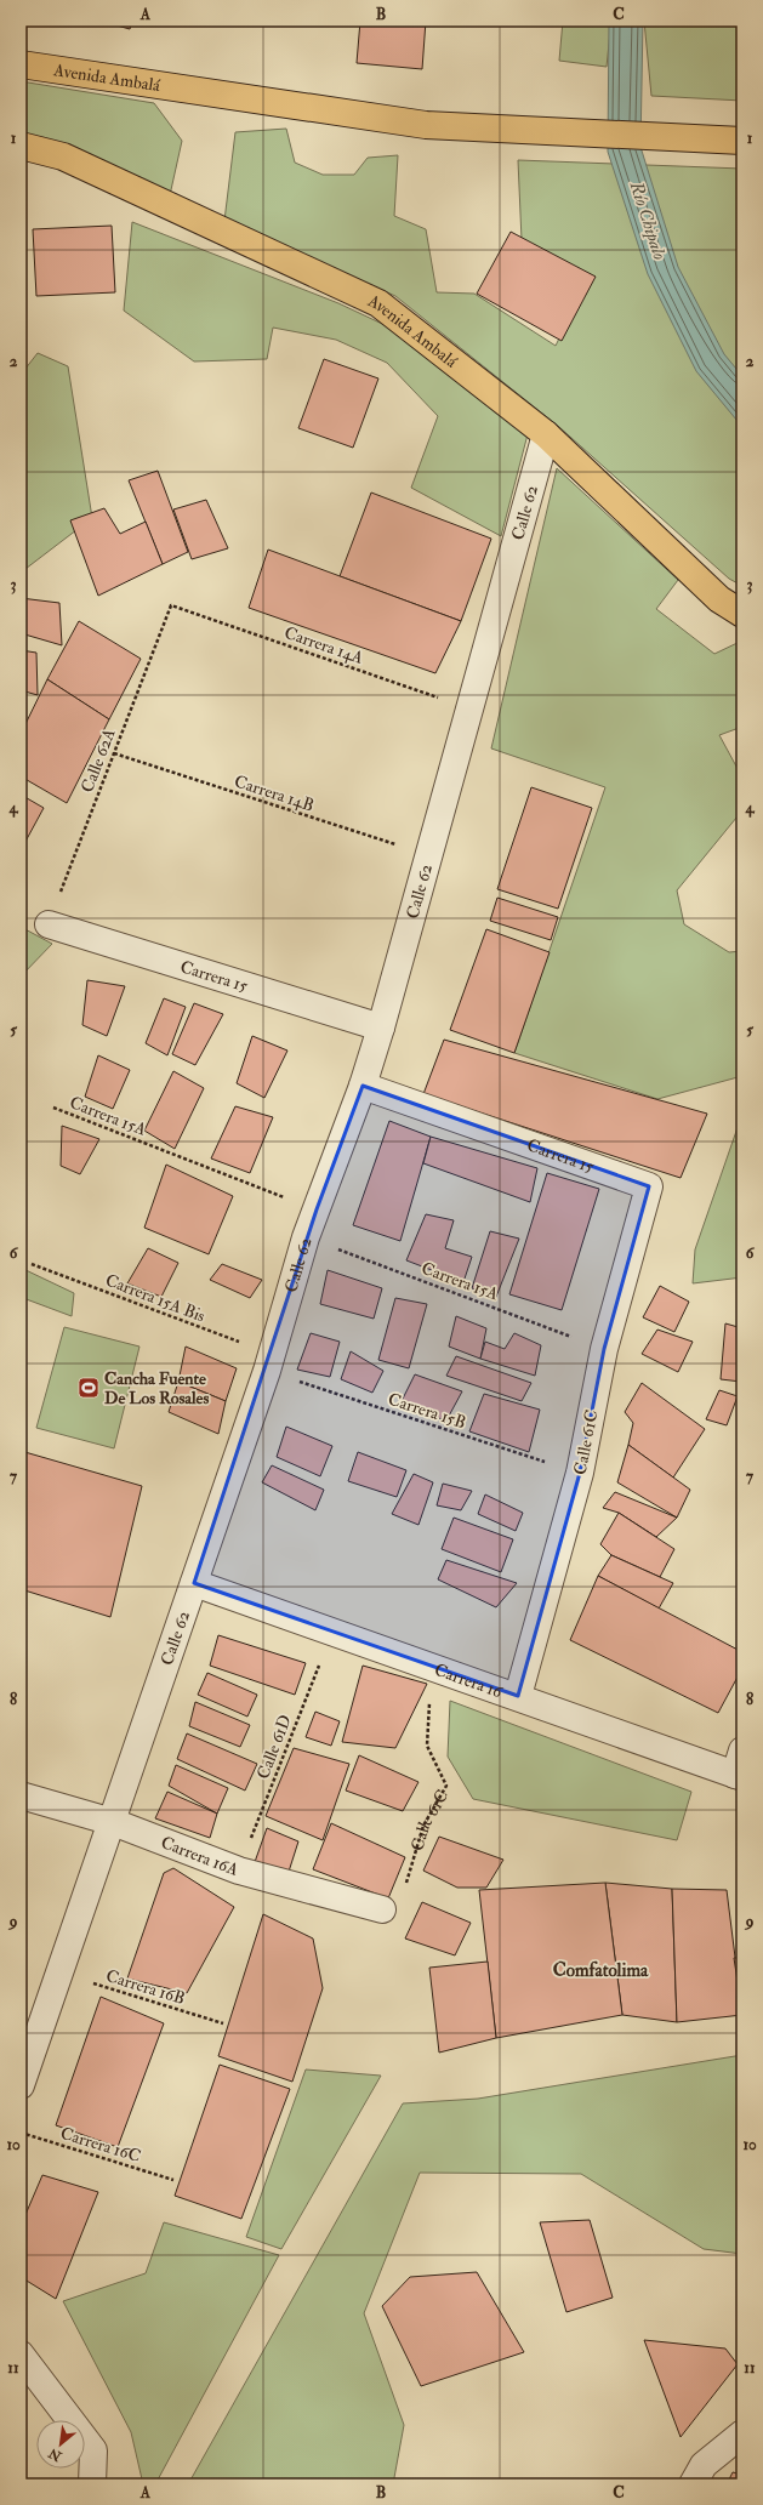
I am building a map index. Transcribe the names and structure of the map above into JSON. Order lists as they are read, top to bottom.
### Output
{
  "streets": {
    "main road": ["Avenida Ambalá"],
    "street": [
      "Calle 62",
      "Carrera 15",
      "Calle 61C",
      "Carrera 16",
      "Carrera 16A"
    ],
    "path": [
      "Carrera 14A",
      "Calle 62A",
      "Carrera 14B",
      "Carrera 15A",
      "Carrera 15A Bis",
      "Carrera 15B",
      "Calle 61D",
      "Carrera 16B",
      "Carrera 16C"
    ]
  },
  "crossings": [
    ["Avenida Ambalá", "Calle 62"],
    ["Calle 62", "Carrera 14A"],
    ["Calle 62", "Carrera 14B"],
    ["Calle 62", "Carrera 15"],
    ["Calle 62", "Carrera 15A"],
    ["Calle 62", "Carrera 15A Bis"],
    ["Calle 62", "Carrera 15B"],
    ["Calle 62", "Carrera 16"],
    ["Calle 62", "Carrera 16A"],
    ["Calle 62", "Carrera 16B"],
    ["Carrera 14A", "Calle 62A"],
    ["Calle 62A", "Carrera 14B"],
    ["Calle 62A", "Carrera 15"],
    ["Carrera 15", "Calle 61C"],
    ["Carrera 15A", "Calle 61C"],
    ["Carrera 15A Bis", "Carrera 15B"],
    ["Carrera 15B", "Calle 61C"],
    ["Calle 61C", "Carrera 16"],
    ["Calle 61C", "Carrera 16A"],
    ["Carrera 16", "Calle 61D"],
    ["Calle 61D", "Carrera 16A"]
  ],
  "districts": ["Comfatolima"],
  "water": ["Río Chipalo"],
  "places": {
    "sports": ["Cancha Fuente De Los Rosales"]
  },
  "north": "bottom left",
  "grid": {
    "columns": ["A", "B", "C"],
    "rows": [
      "1",
      "2",
      "3",
      "4",
      "5",
      "6",
      "7",
      "8",
      "9",
      "10",
      "11"
    ]
  }
}
